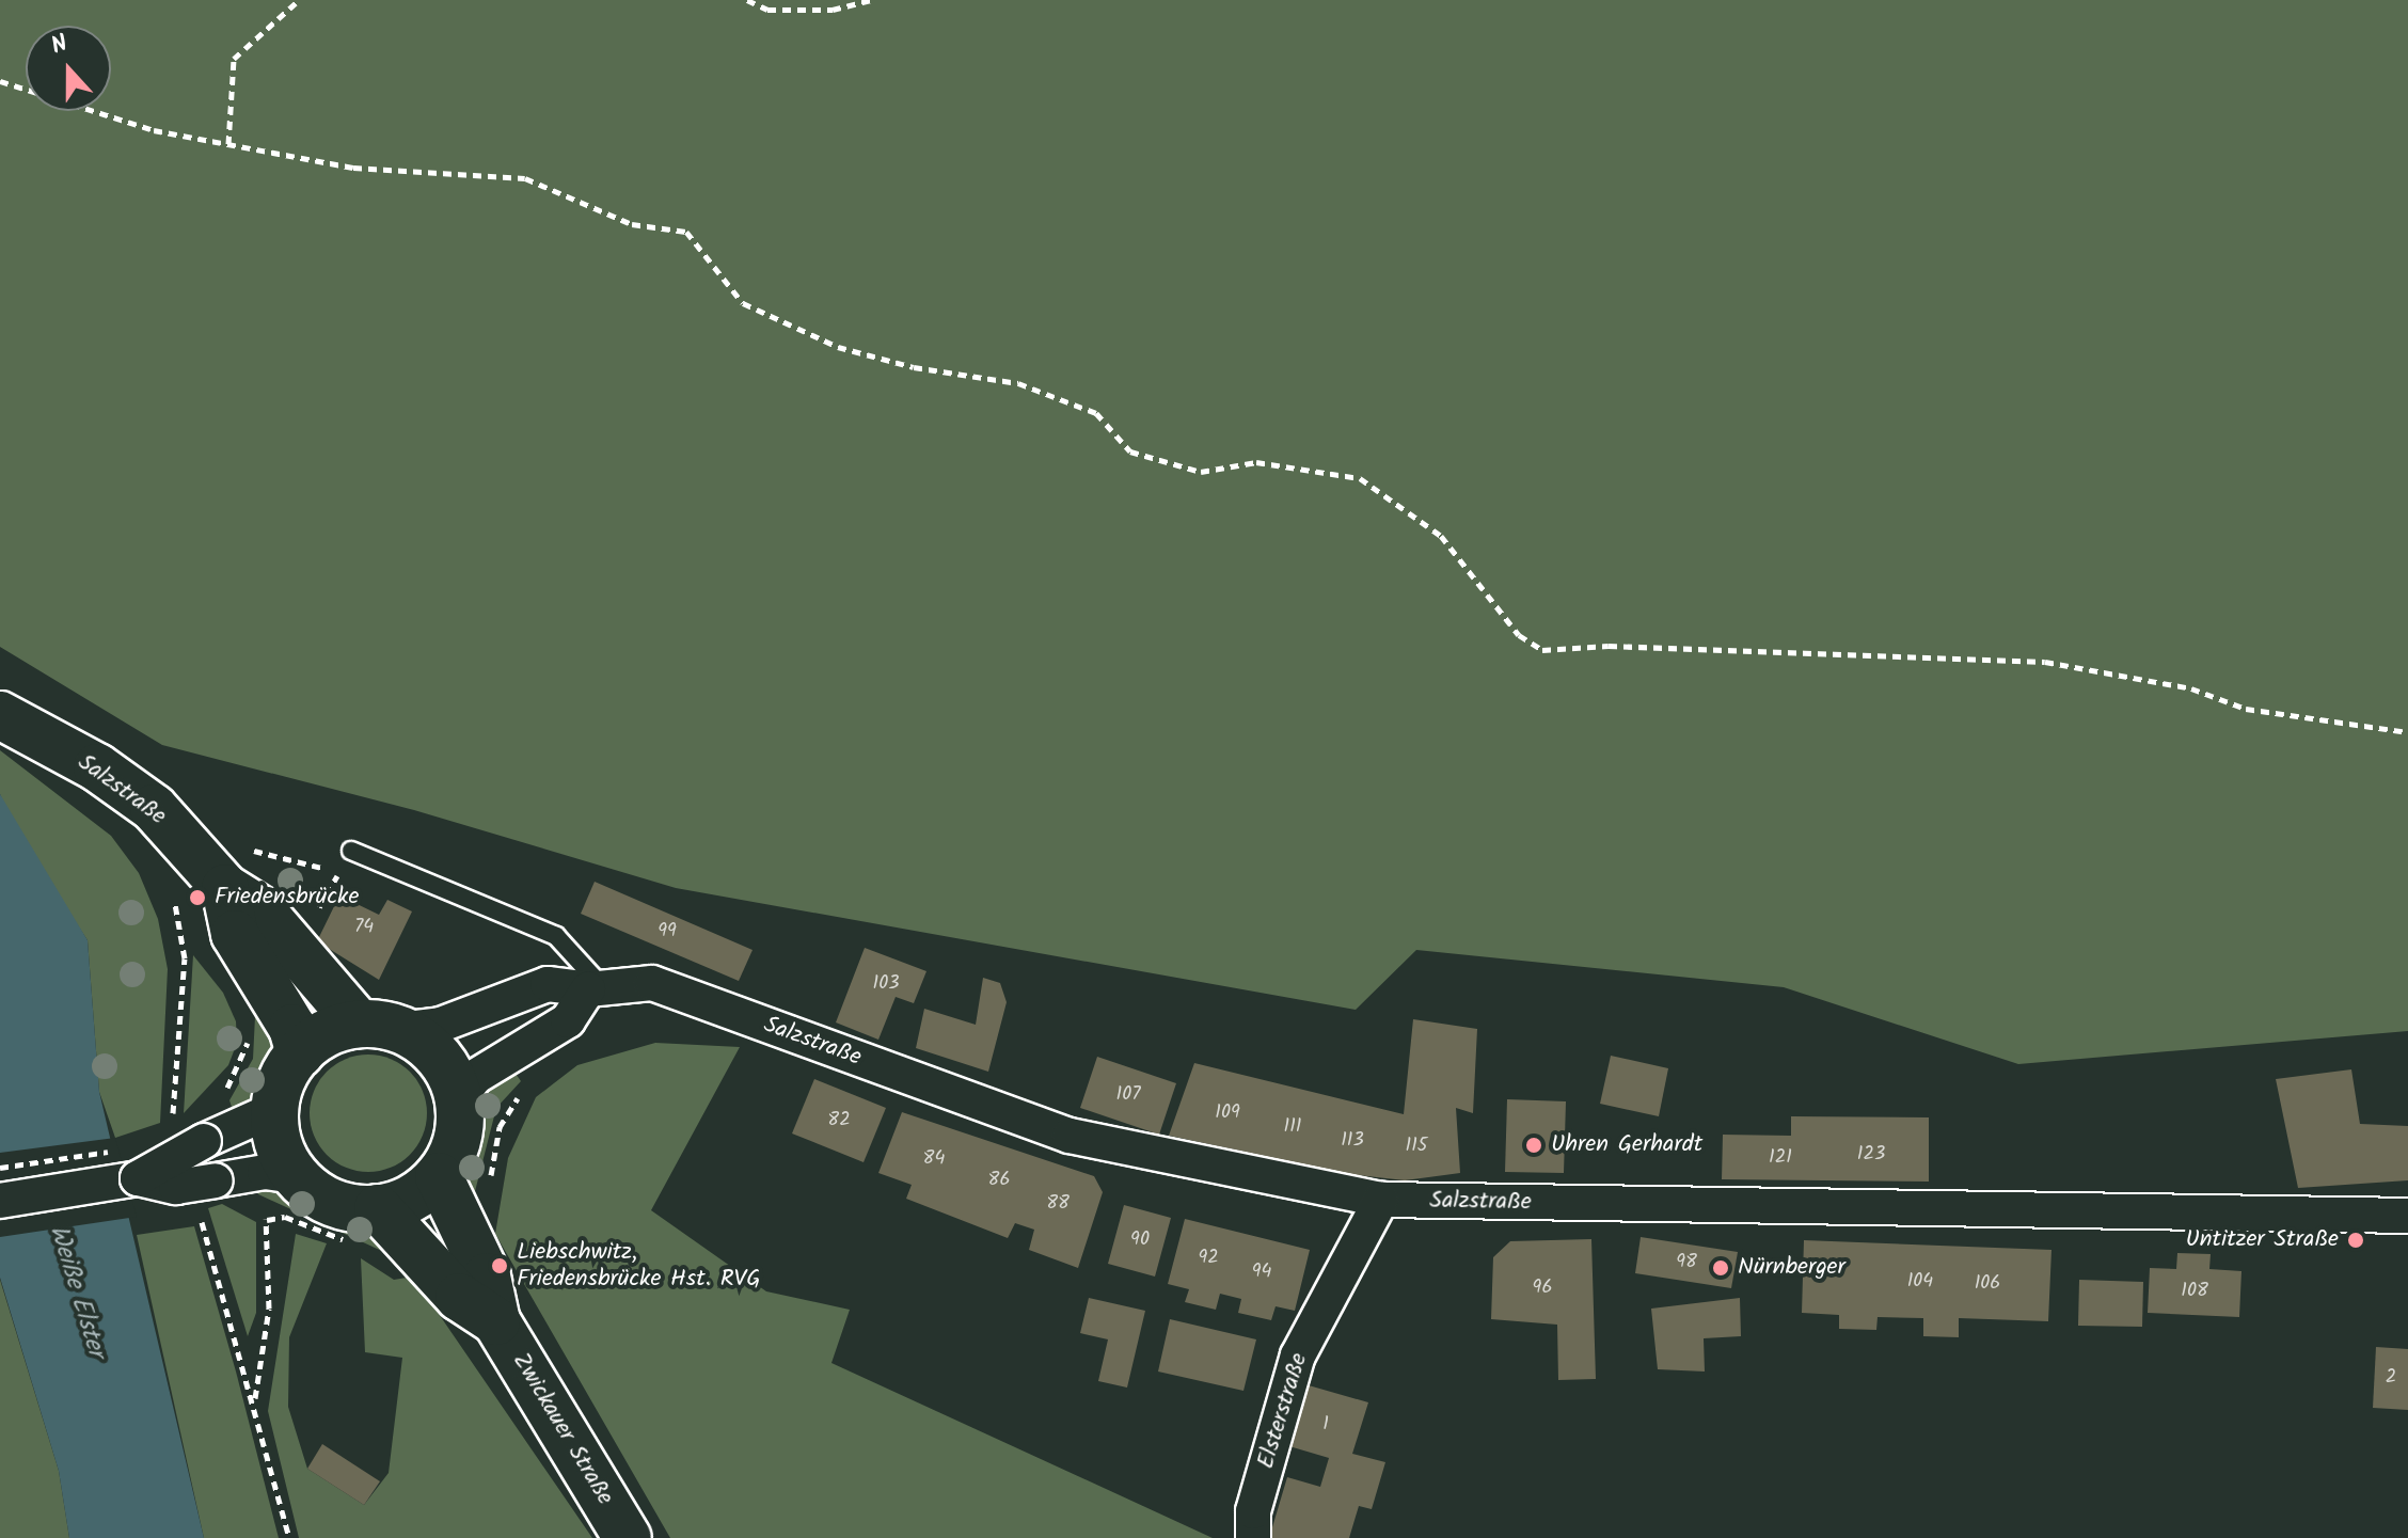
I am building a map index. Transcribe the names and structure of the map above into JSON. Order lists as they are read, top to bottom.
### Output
{
  "streets": {
    "main road": ["Salzstraße", "Zwickauer Straße"],
    "street": ["Elsterstraße"]
  },
  "crossings": [
    ["Salzstraße", "Elsterstraße"],
    ["Salzstraße", "Zwickauer Straße"]
  ],
  "water": ["Weiße Elster"],
  "places": [
    "Friedensbrücke",
    "Uhren Gerhardt",
    "Untitzer Straße",
    "Liebschwitz, Friedensbrücke Hst. RVG",
    "Nürnberger"
  ],
  "house_numbers": [
    "74",
    "99",
    "103",
    "107",
    "109",
    "82",
    "111",
    "113",
    "115",
    "123",
    "121",
    "84",
    "86",
    "88",
    "90",
    "92",
    "98",
    "94",
    "104",
    "106",
    "96",
    "108",
    "2",
    "1"
  ],
  "north": "top"
}
